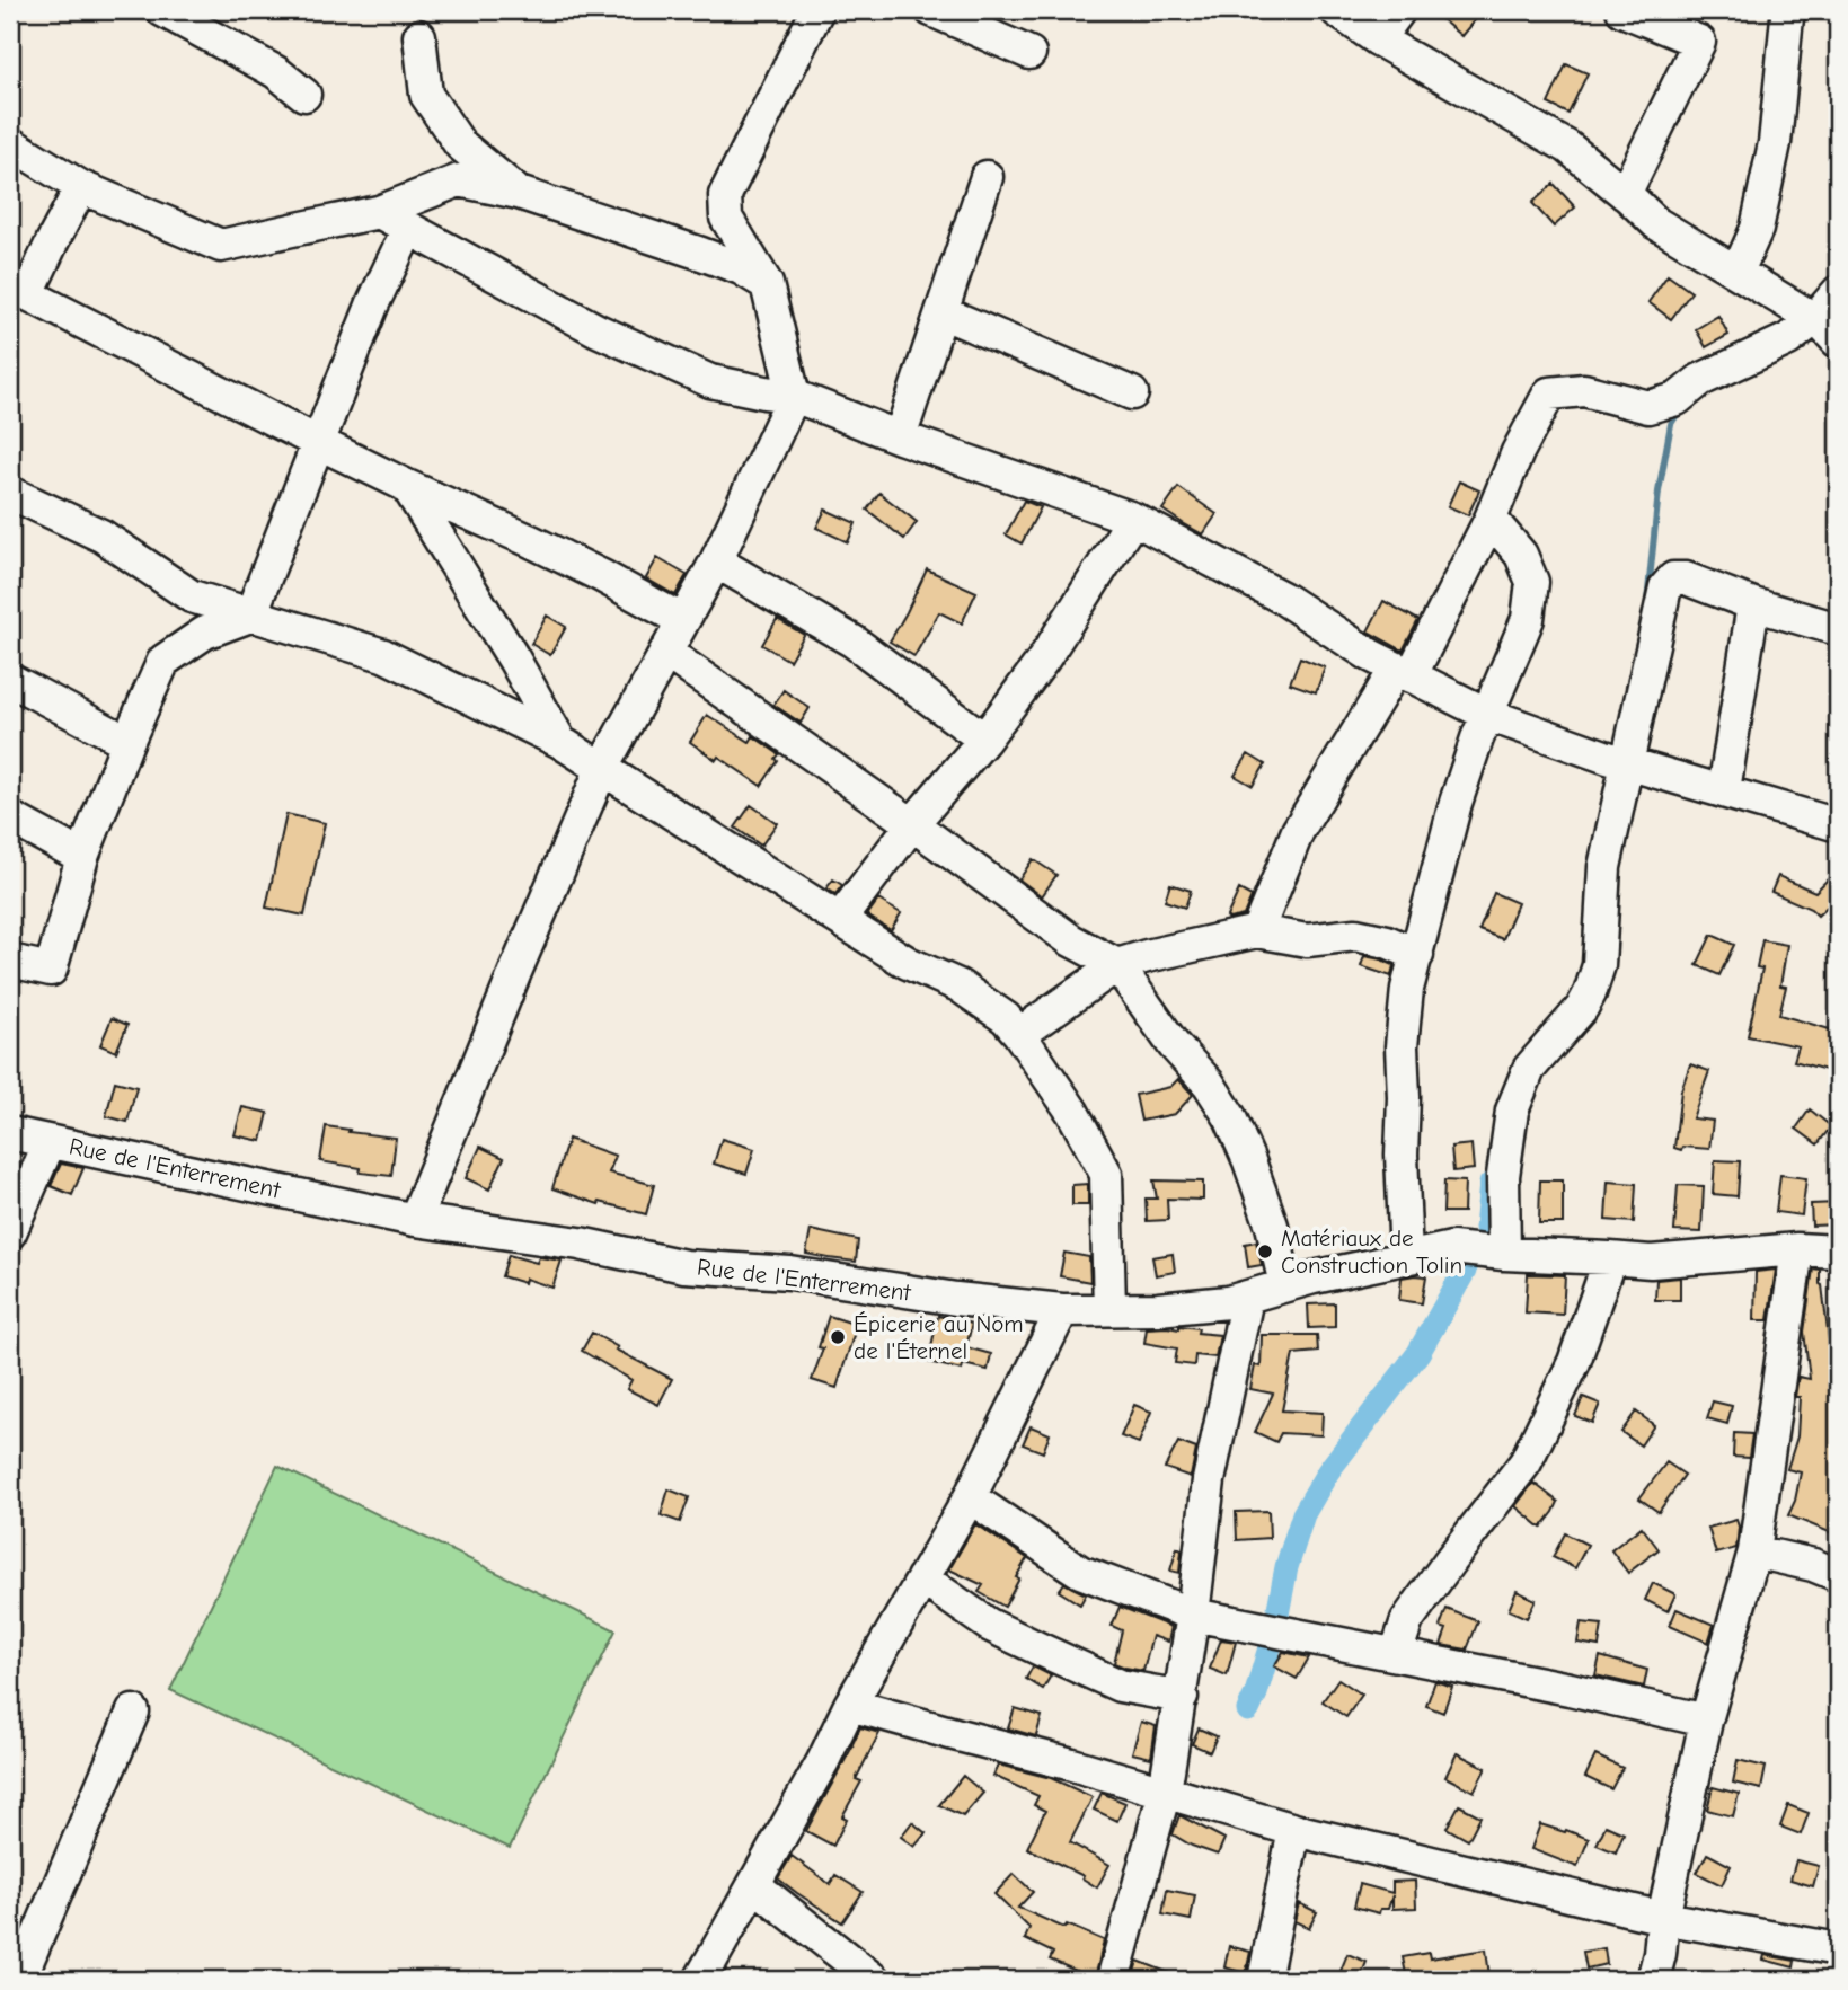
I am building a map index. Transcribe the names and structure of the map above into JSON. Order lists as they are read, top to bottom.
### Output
{
  "streets": {
    "street": ["Rue de l'Enterrement"]
  },
  "places": ["Matériaux de Construction Tolin", "Épicerie au Nom de l'Éternel"]
}
